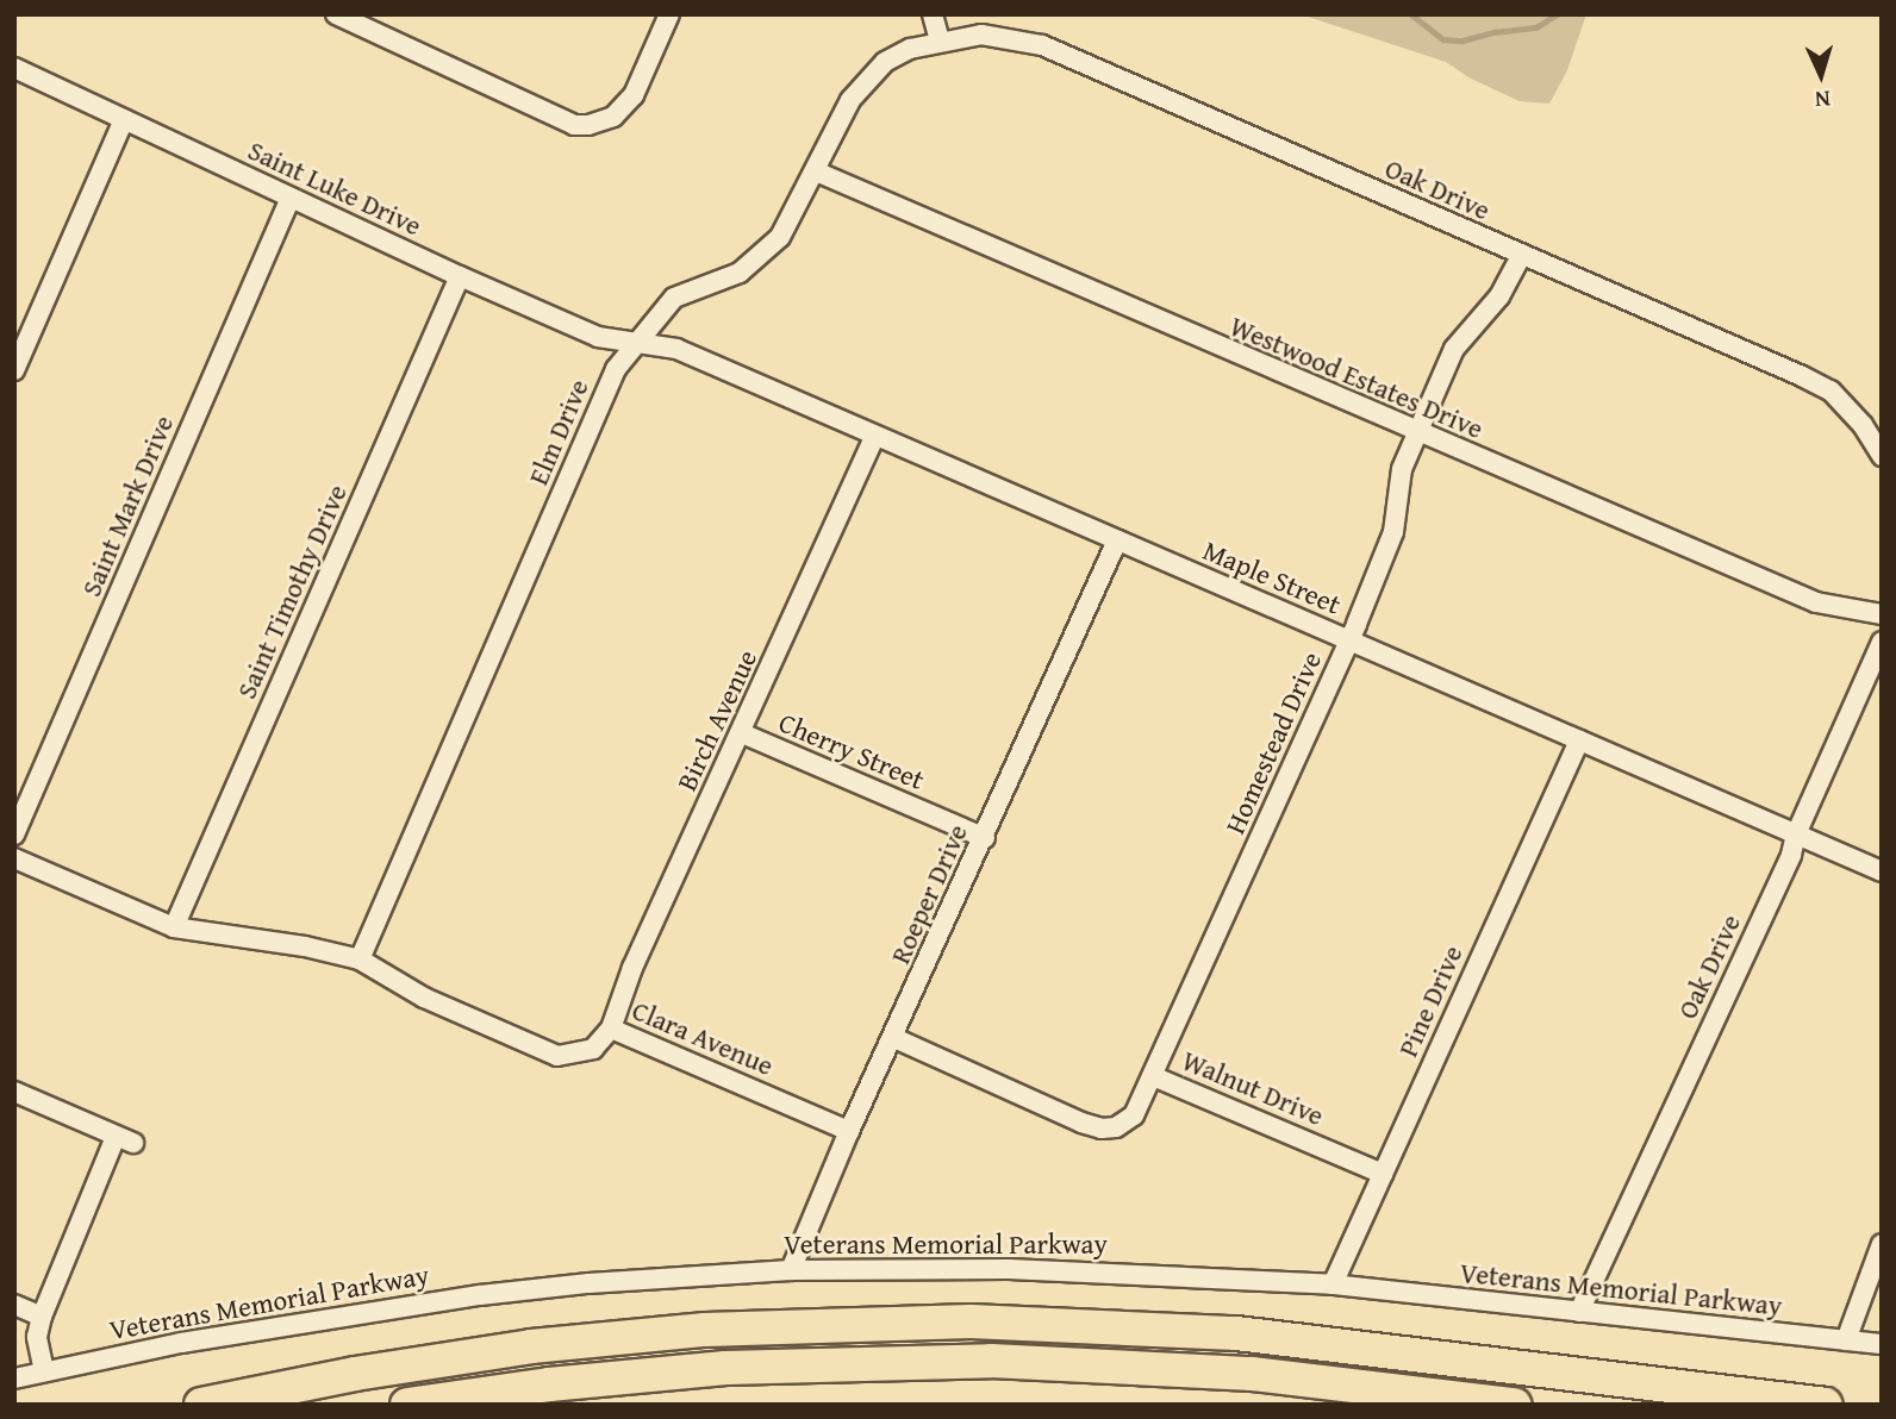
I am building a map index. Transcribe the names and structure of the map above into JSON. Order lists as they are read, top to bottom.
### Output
{
  "streets": {
    "street": [
      "Saint Luke Drive",
      "Oak Drive",
      "Westwood Estates Drive",
      "Elm Drive",
      "Saint Mark Drive",
      "Maple Street",
      "Saint Timothy Drive",
      "Birch Avenue",
      "Homestead Drive",
      "Cherry Street",
      "Roeper Drive",
      "Pine Drive",
      "Clara Avenue",
      "Walnut Drive",
      "Veterans Memorial Parkway"
    ]
  },
  "crossings": [
    ["Saint Luke Drive", "Elm Drive"],
    ["Saint Luke Drive", "Saint Mark Drive"],
    ["Saint Luke Drive", "Maple Street"],
    ["Saint Luke Drive", "Saint Timothy Drive"],
    ["Oak Drive", "Elm Drive"],
    ["Oak Drive", "Maple Street"],
    ["Oak Drive", "Homestead Drive"],
    ["Oak Drive", "Veterans Memorial Parkway"],
    ["Westwood Estates Drive", "Elm Drive"],
    ["Westwood Estates Drive", "Homestead Drive"],
    ["Elm Drive", "Maple Street"],
    ["Elm Drive", "Clara Avenue"],
    ["Maple Street", "Birch Avenue"],
    ["Maple Street", "Homestead Drive"],
    ["Maple Street", "Roeper Drive"],
    ["Maple Street", "Pine Drive"],
    ["Saint Timothy Drive", "Clara Avenue"],
    ["Birch Avenue", "Cherry Street"],
    ["Birch Avenue", "Clara Avenue"],
    ["Homestead Drive", "Walnut Drive"],
    ["Cherry Street", "Roeper Drive"],
    ["Roeper Drive", "Clara Avenue"],
    ["Roeper Drive", "Walnut Drive"],
    ["Roeper Drive", "Veterans Memorial Parkway"],
    ["Pine Drive", "Walnut Drive"],
    ["Pine Drive", "Veterans Memorial Parkway"]
  ],
  "north": "bottom"
}
